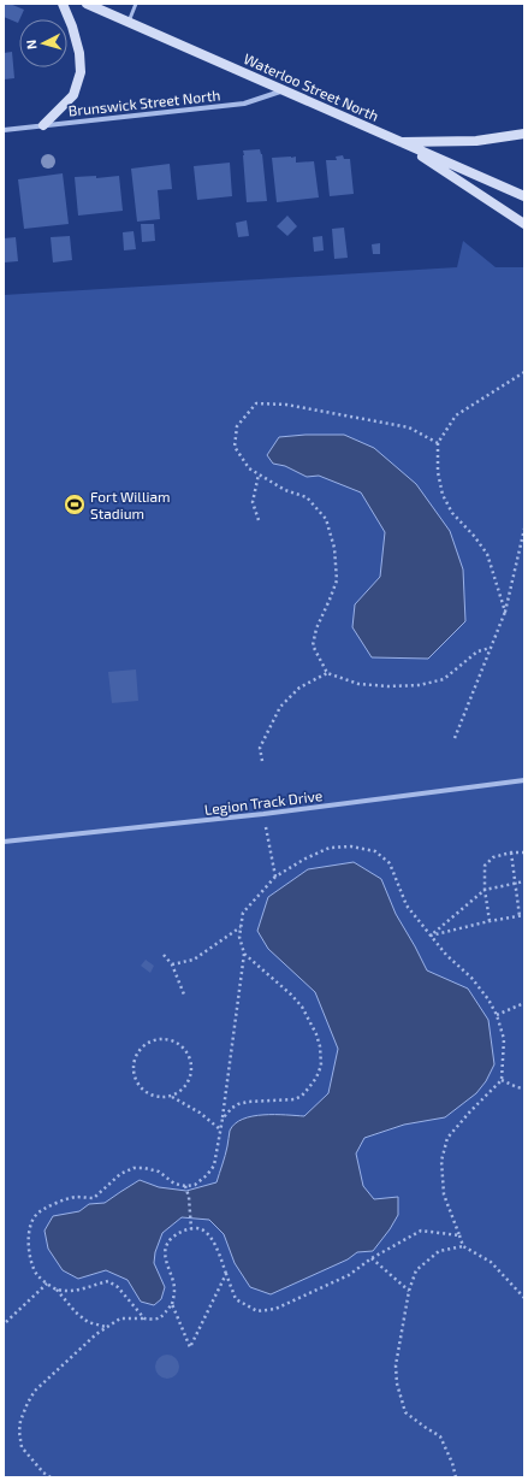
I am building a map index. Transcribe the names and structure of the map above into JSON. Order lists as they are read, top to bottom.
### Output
{
  "streets": {
    "main road": ["Waterloo Street North"],
    "street": ["Brunswick Street North", "Legion Track Drive"]
  },
  "crossings": [
    ["Waterloo Street North", "Brunswick Street North"]
  ],
  "places": {
    "sports": ["Fort William Stadium"]
  },
  "north": "left"
}
